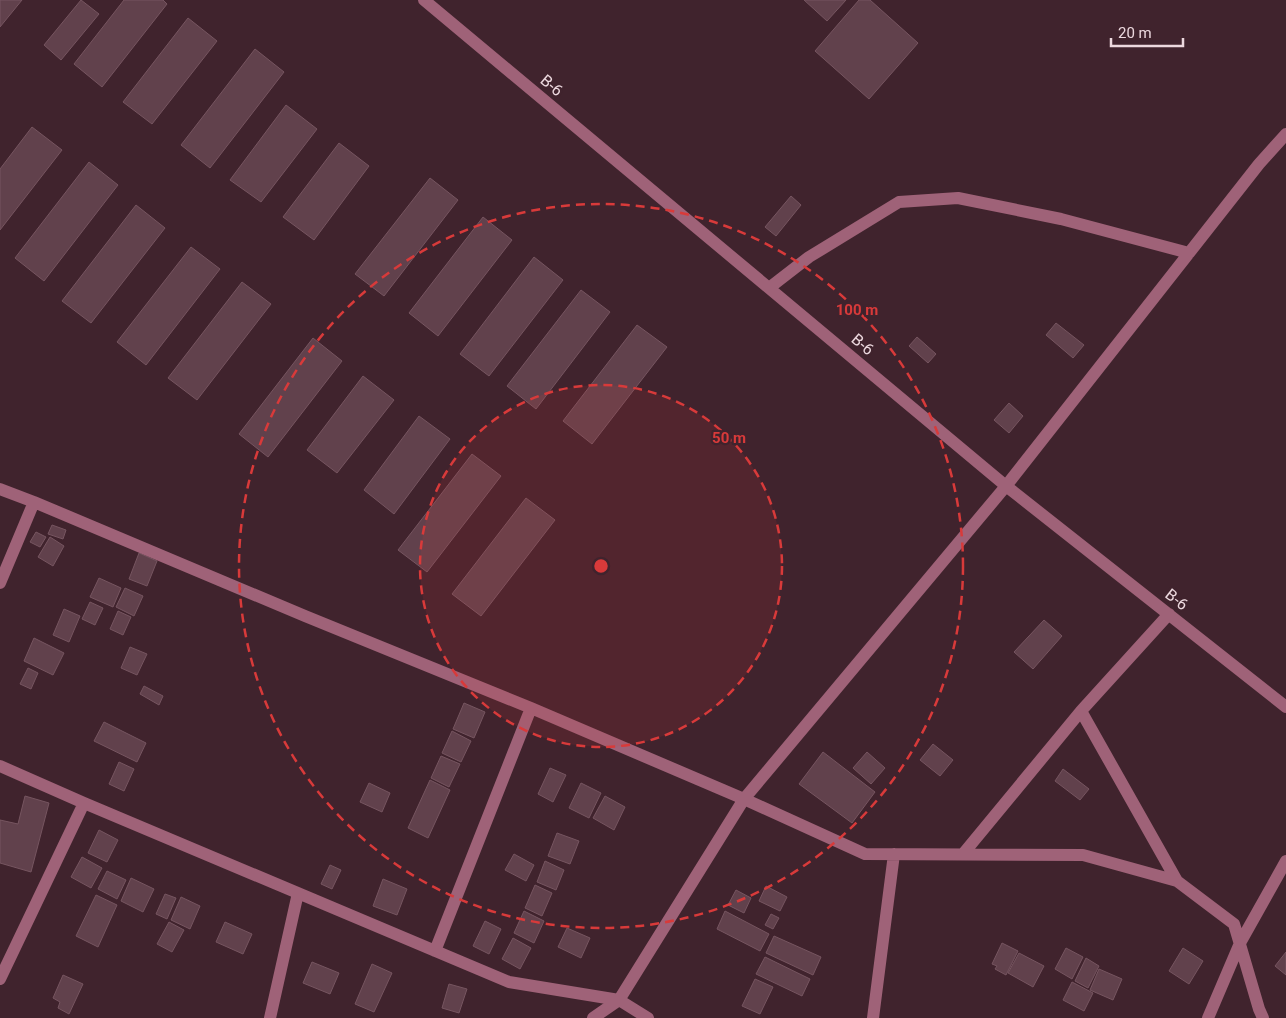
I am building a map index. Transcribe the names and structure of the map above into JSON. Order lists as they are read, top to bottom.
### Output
{
  "streets": {
    "street": ["B-6"]
  },
  "scale_bar": "20 m",
  "rings": ["100 m", "50 m"]
}
